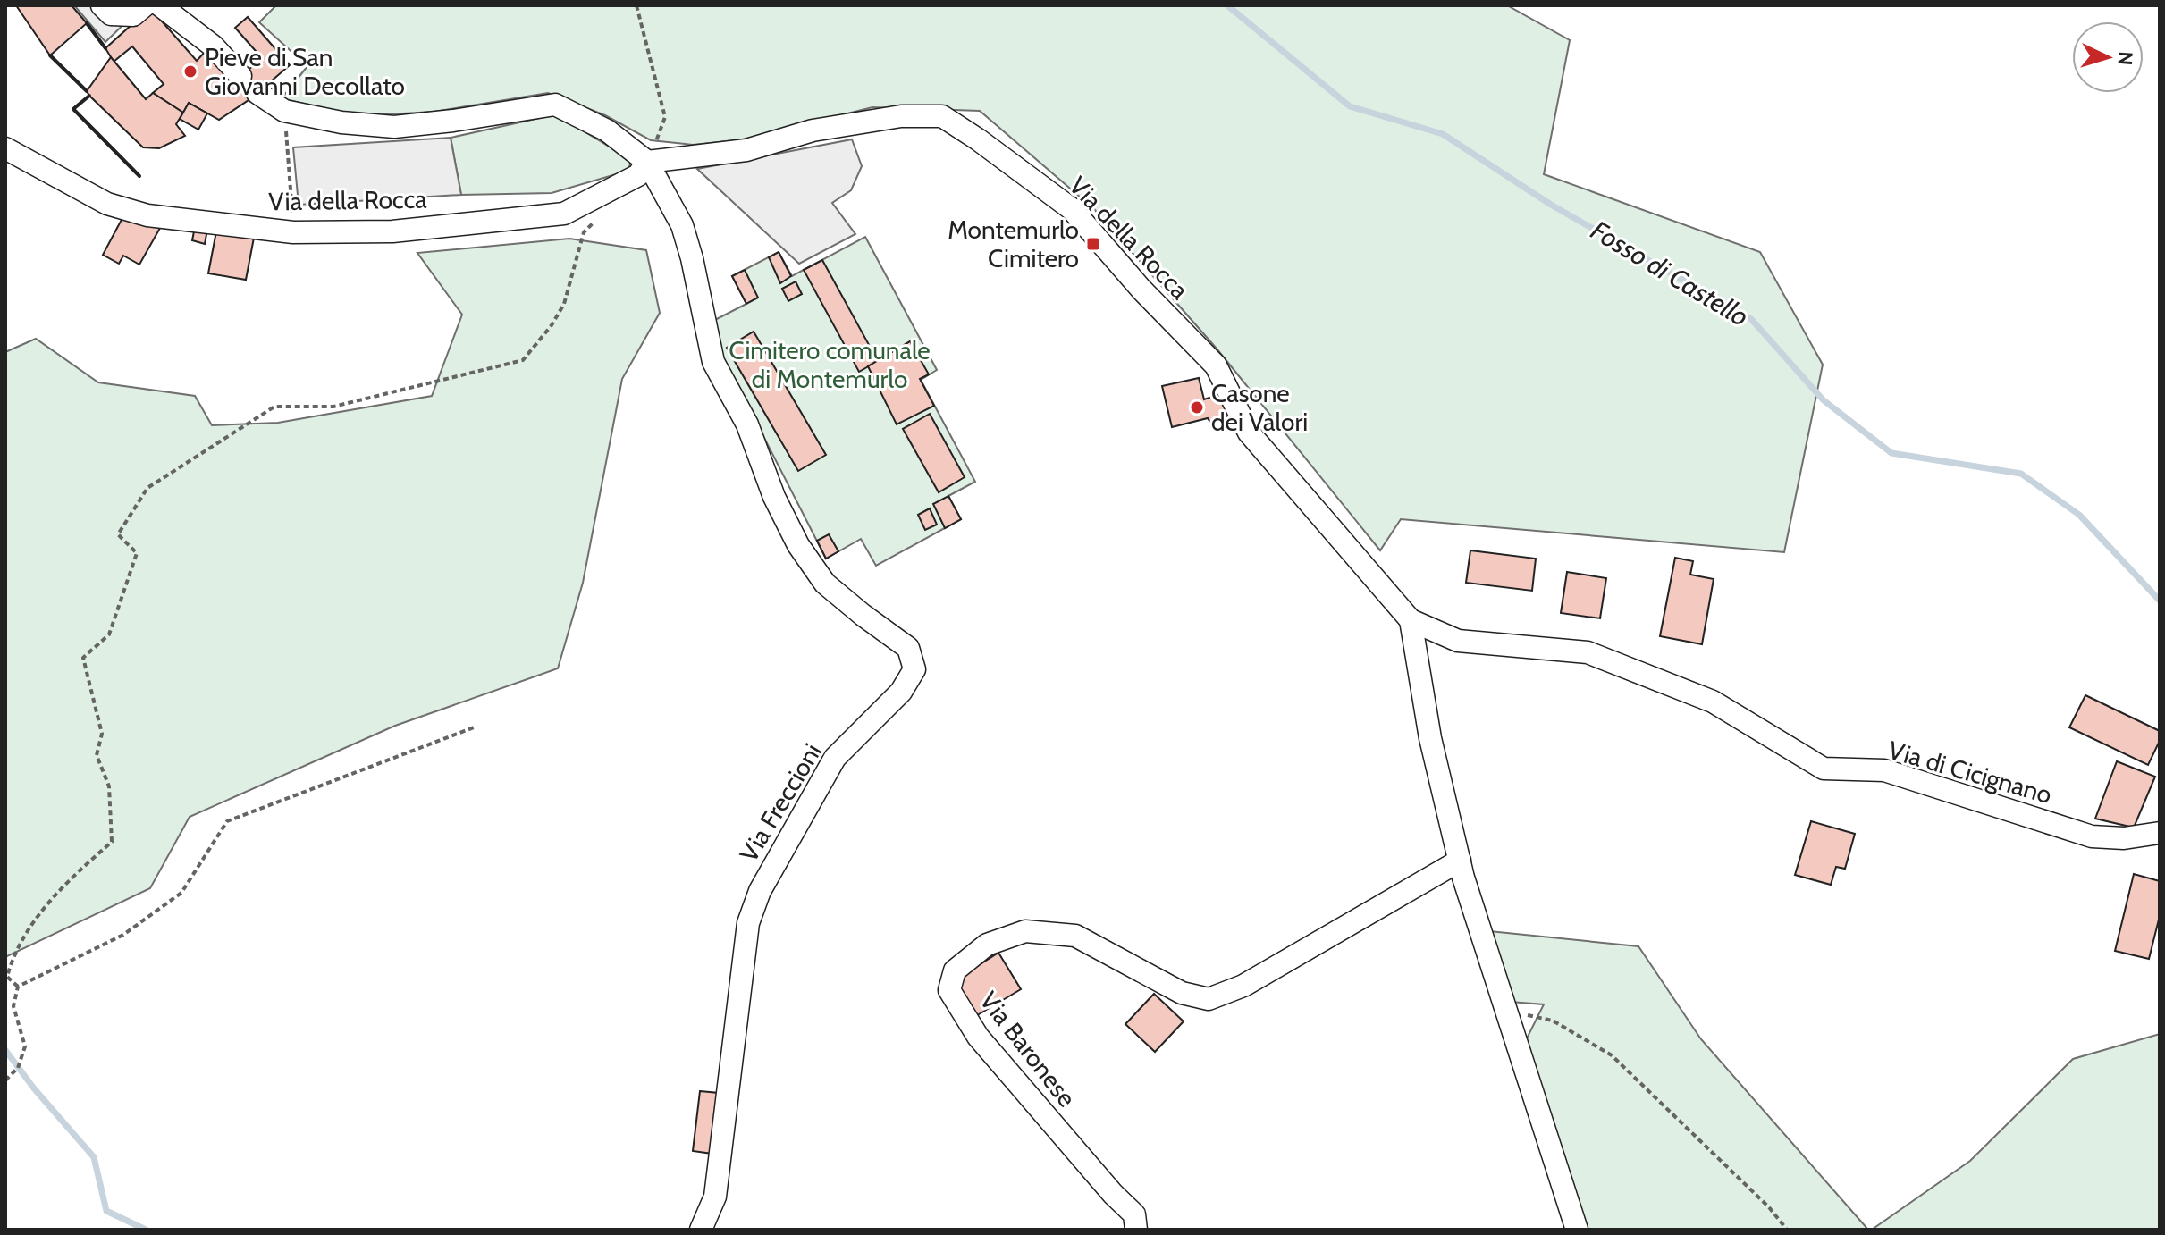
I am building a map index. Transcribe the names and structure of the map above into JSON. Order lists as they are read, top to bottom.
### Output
{
  "streets": {
    "street": [
      "Via della Rocca",
      "Via di Cicignano",
      "Via Freccioni",
      "Via Baronese"
    ]
  },
  "crossings": [
    ["Via della Rocca", "Via di Cicignano"],
    ["Via della Rocca", "Via Freccioni"]
  ],
  "water": ["Fosso di Castello"],
  "parks": ["Cimitero comunale di Montemurlo"],
  "places": {
    "other": ["Pieve di San Giovanni Decollato", "Casone dei Valori"],
    "transit": ["Montemurlo Cimitero"]
  },
  "north": "right"
}
